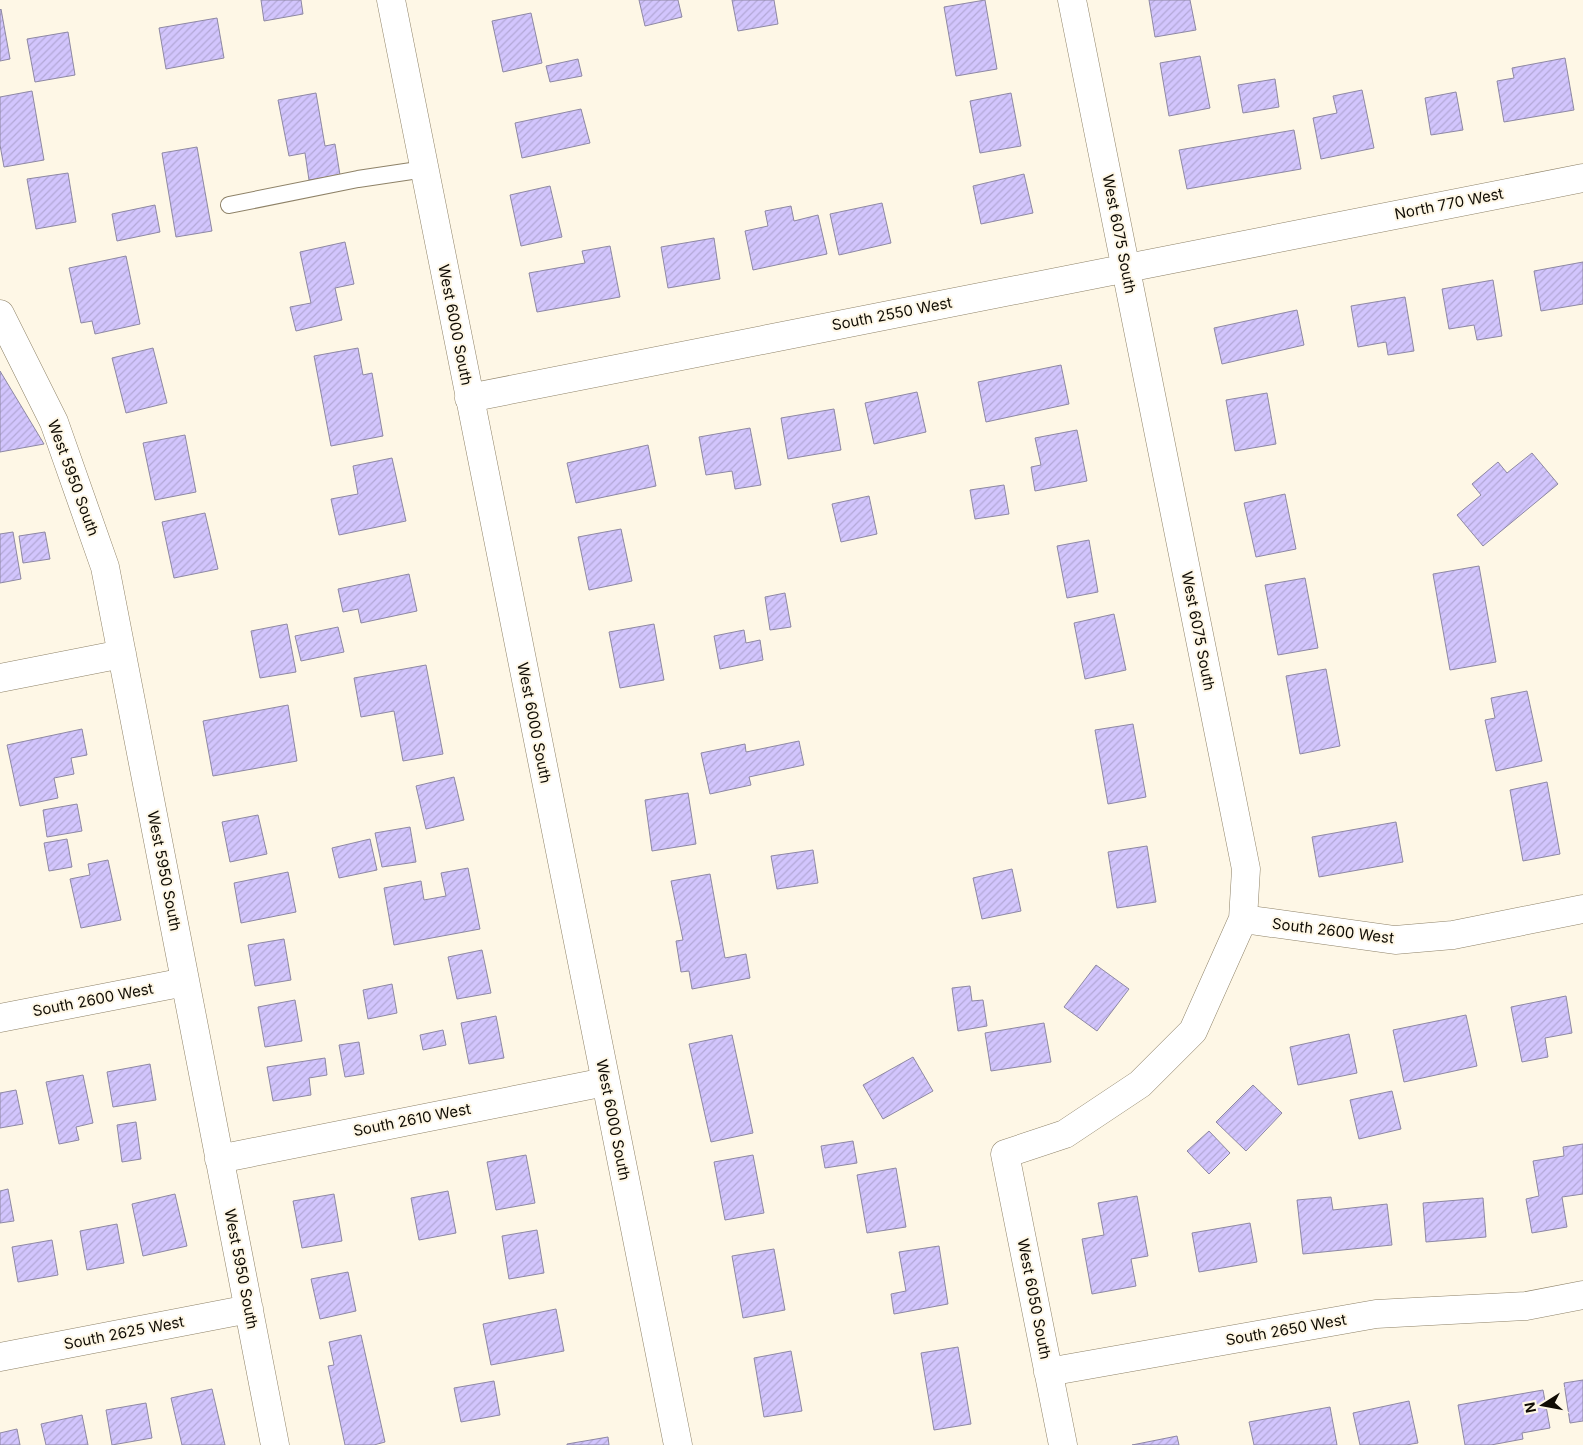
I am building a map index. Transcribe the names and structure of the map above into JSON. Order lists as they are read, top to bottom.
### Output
{
  "streets": {
    "street": [
      "North 770 West",
      "West 6075 South",
      "South 2550 West",
      "West 6000 South",
      "West 5950 South",
      "South 2600 West",
      "South 2610 West",
      "West 6050 South",
      "South 2650 West",
      "South 2625 West"
    ]
  },
  "crossings": [
    ["North 770 West", "South 2550 West"],
    ["West 6075 South", "South 2550 West"],
    ["West 6075 South", "South 2600 West"],
    ["West 6075 South", "West 6050 South"],
    ["South 2550 West", "West 6000 South"],
    ["West 6000 South", "South 2610 West"],
    ["West 5950 South", "South 2600 West"],
    ["West 5950 South", "South 2610 West"],
    ["West 5950 South", "South 2625 West"],
    ["West 6050 South", "South 2650 West"]
  ],
  "north": "left"
}
